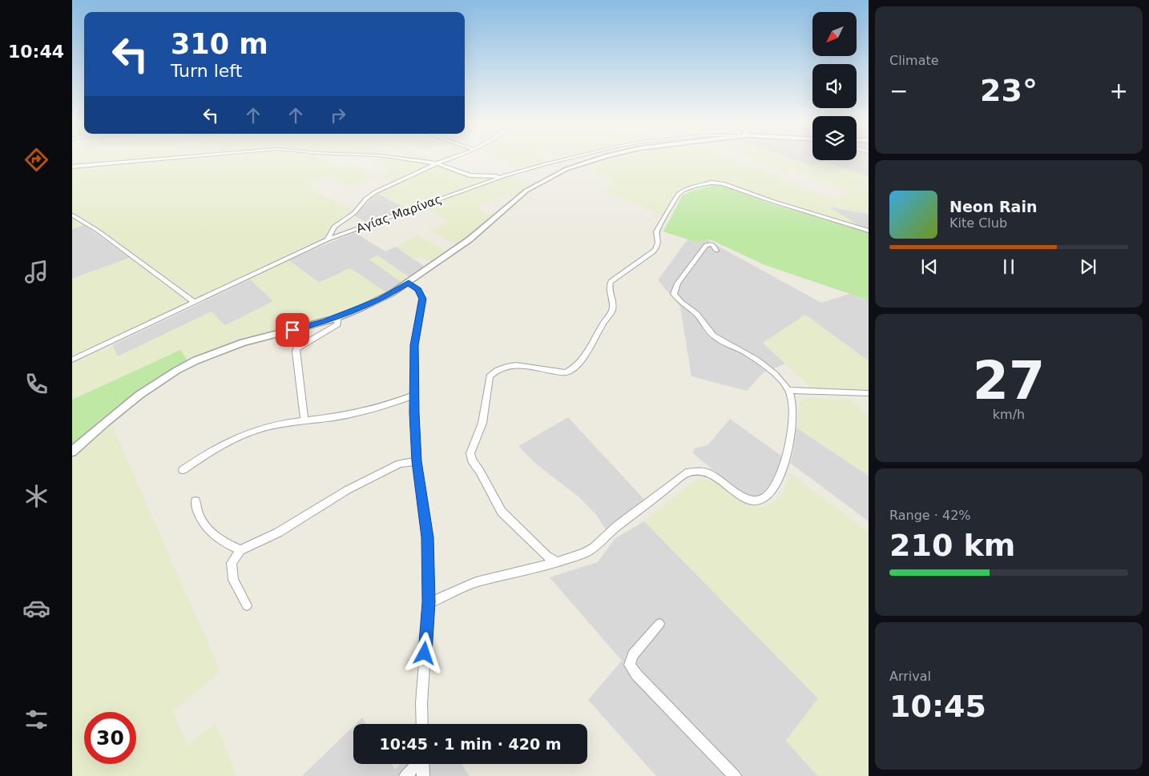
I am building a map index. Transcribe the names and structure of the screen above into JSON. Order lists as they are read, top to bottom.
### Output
{
  "streets": {
    "street": ["Αγίας Μαρίνας"]
  },
  "north": "bottom left",
  "page": {
    "tabs": "10:44",
    "tile": [
      "Climate",
      ["27", "km/h"],
      ["Range · 42%", "210 km"],
      ["Arrival", "10:45"]
    ],
    "turn": ["310 m", "Turn left"],
    "heat": ["−", "23°", "+"],
    "song": ["Neon Rain", "Kite Club"],
    "limit": "30",
    "trip": "10:45 · 1 min · 420 m"
  }
}
